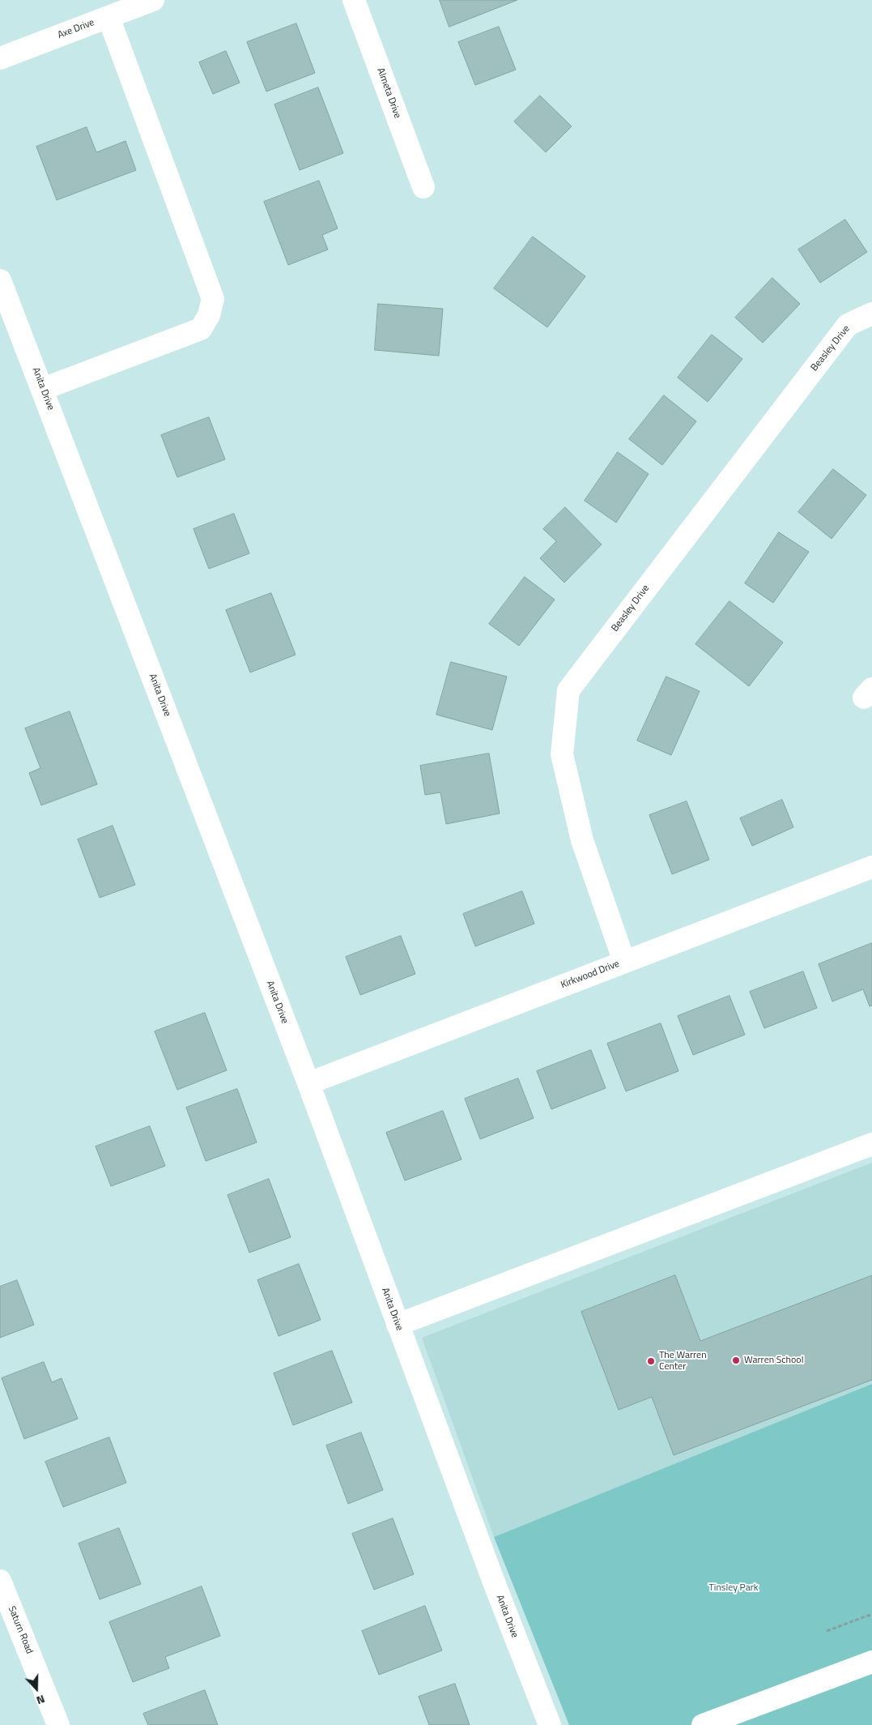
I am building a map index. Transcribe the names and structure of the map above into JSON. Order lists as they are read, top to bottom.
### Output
{
  "streets": {
    "street": [
      "Axe Drive",
      "Almeta Drive",
      "Beasley Drive",
      "Anita Drive",
      "Kirkwood Drive",
      "Saturn Road"
    ]
  },
  "crossings": [
    ["Beasley Drive", "Kirkwood Drive"],
    ["Anita Drive", "Kirkwood Drive"]
  ],
  "parks": ["Tinsley Park"],
  "places": ["Warren School", "The Warren Center"],
  "north": "bottom"
}
